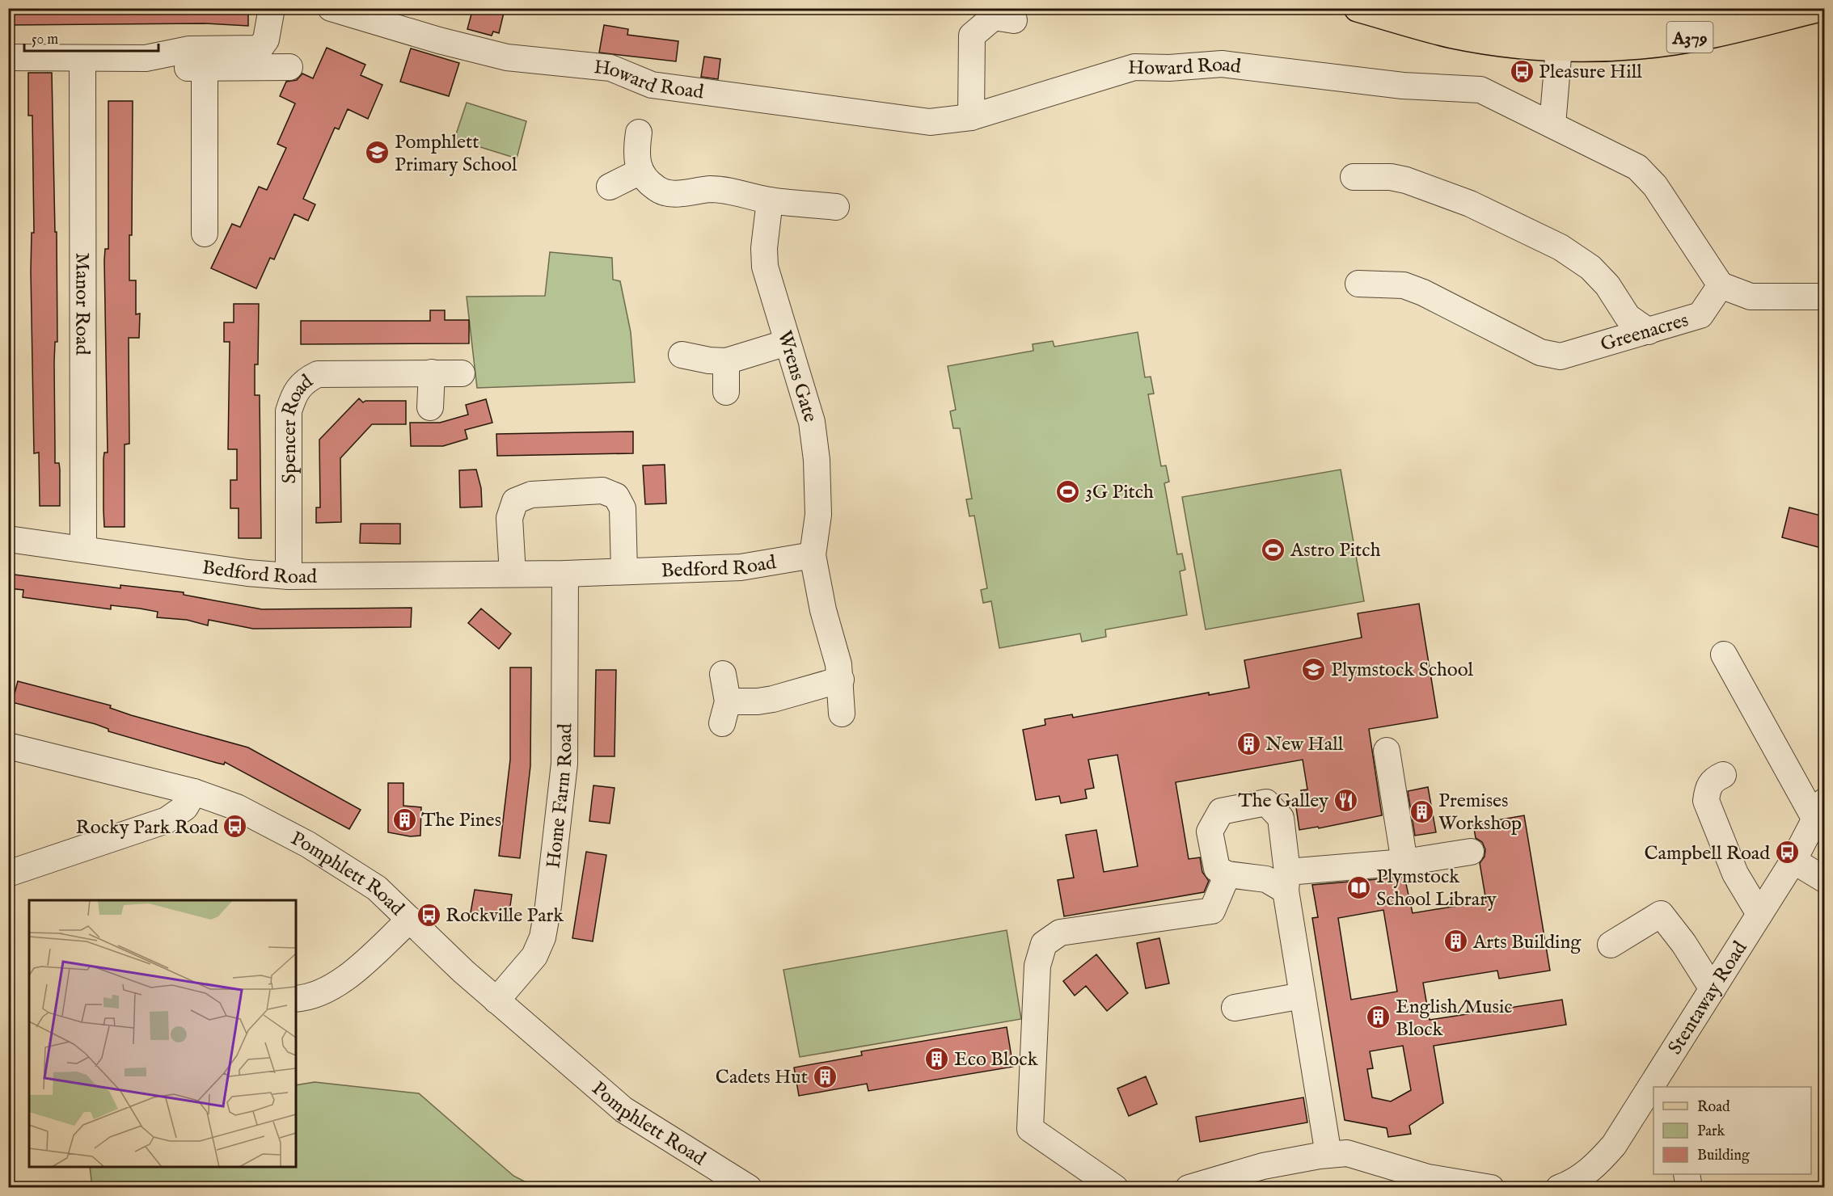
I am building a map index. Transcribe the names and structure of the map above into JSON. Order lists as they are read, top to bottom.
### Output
{
  "streets": {
    "main road": ["A379"],
    "street": [
      "Howard Road",
      "Manor Road",
      "Greenacres",
      "Wrens Gate",
      "Spencer Road",
      "Bedford Road",
      "Home Farm Road",
      "Pomphlett Road",
      "Stentaway Road"
    ]
  },
  "crossings": [
    ["Manor Road", "Bedford Road"],
    ["Wrens Gate", "Bedford Road"],
    ["Spencer Road", "Bedford Road"],
    ["Bedford Road", "Home Farm Road"],
    ["Home Farm Road", "Pomphlett Road"]
  ],
  "places": {
    "bus stop": [
      "Pleasure Hill",
      "Rocky Park Road",
      "Campbell Road",
      "Rockville Park"
    ],
    "school or university": ["Pomphlett Primary School", "Plymstock School"],
    "sports": ["3G Pitch", "Astro Pitch"],
    "building": [
      "New Hall",
      "Premises Workshop",
      "The Pines",
      "Arts Building",
      "English/Music Block",
      "Eco Block",
      "Cadets Hut"
    ],
    "restaurant": ["The Galley"],
    "library": ["Plymstock School Library"]
  },
  "legend": ["Road", "Park", "Building"],
  "scale_bar": "50 m"
}
